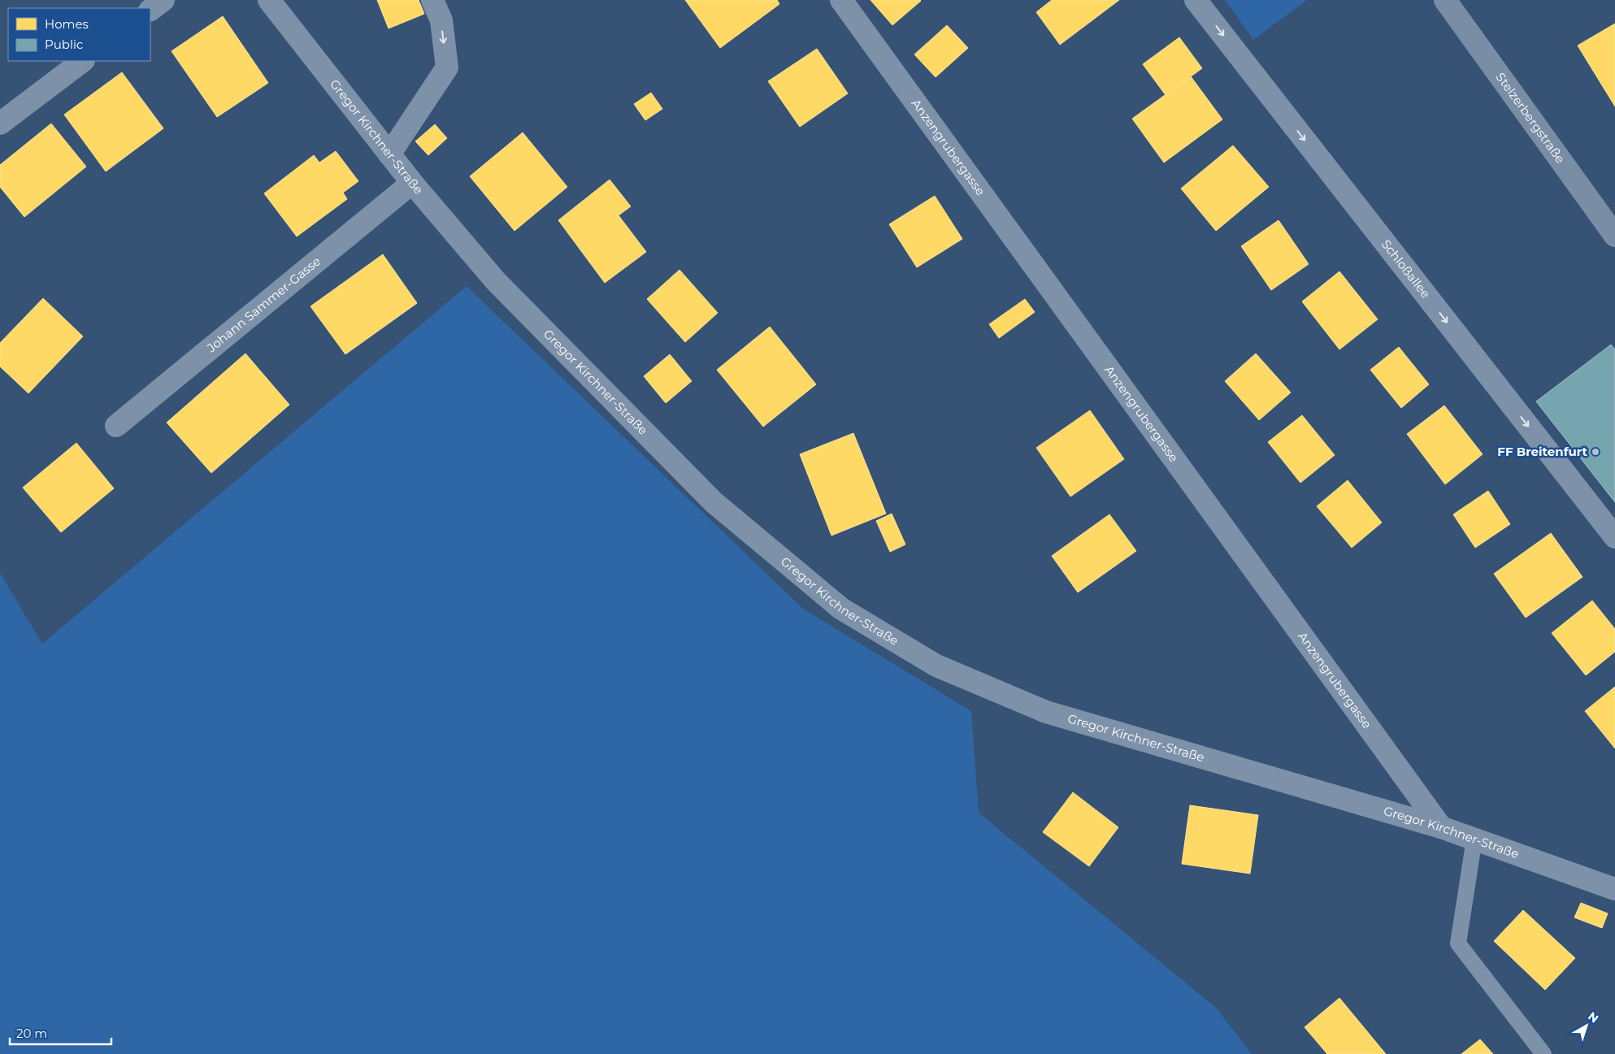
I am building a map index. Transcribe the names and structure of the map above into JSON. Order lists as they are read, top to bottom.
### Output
{
  "streets": {
    "main road": ["Stelzerbergstraße"],
    "street": [
      "Gregor Kirchner-Straße",
      "Anzengrubergasse",
      "Schloßallee",
      "Johann Sammer-Gasse"
    ]
  },
  "crossings": [
    ["Gregor Kirchner-Straße", "Anzengrubergasse"],
    ["Gregor Kirchner-Straße", "Johann Sammer-Gasse"]
  ],
  "one_way": ["Schloßallee"],
  "places": ["FF Breitenfurt"],
  "legend": ["Homes", "Public"],
  "scale_bar": "20 m",
  "north": "top right"
}
